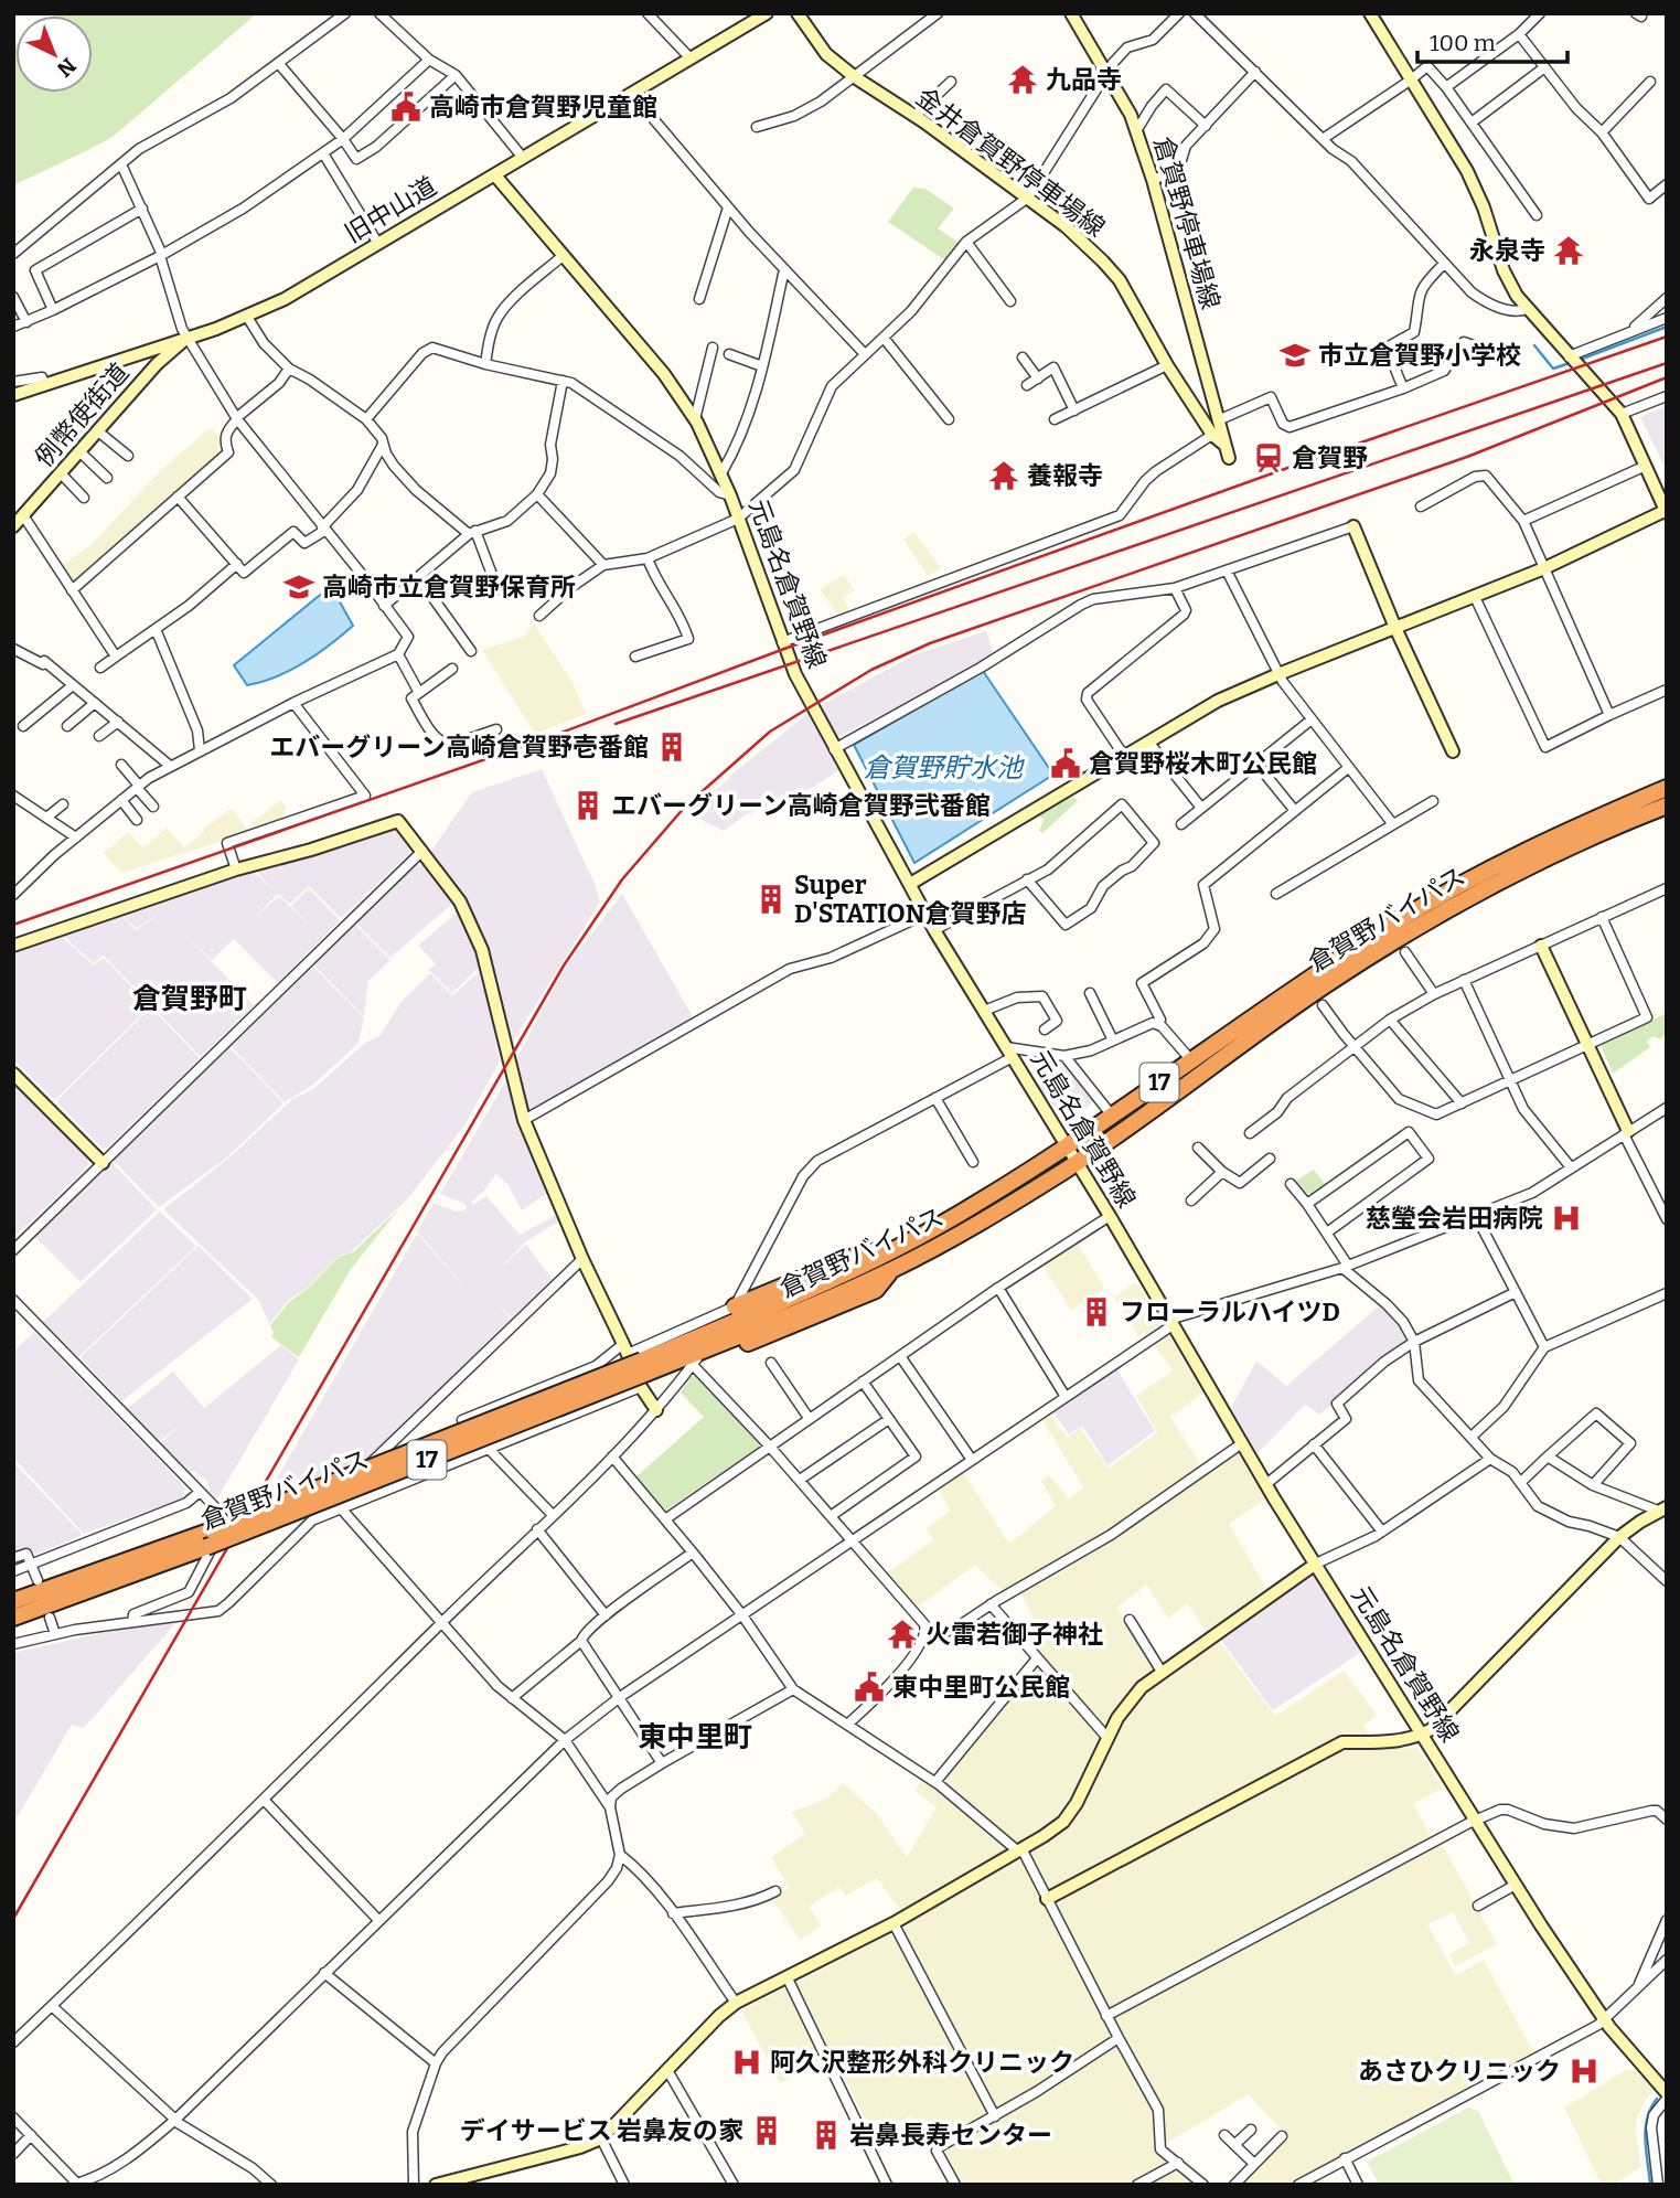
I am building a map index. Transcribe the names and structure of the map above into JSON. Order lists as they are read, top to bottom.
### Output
{
  "streets": {
    "highway": ["倉賀野バイパス", "17"],
    "street": [
      "金井倉賀野停車場線",
      "旧中山道",
      "倉賀野停車場線",
      "例幣使街道",
      "元島名倉賀野線"
    ]
  },
  "crossings": [
    ["金井倉賀野停車場線", "倉賀野停車場線"],
    ["旧中山道", "例幣使街道"],
    ["旧中山道", "元島名倉賀野線"],
    ["元島名倉賀野線", "倉賀野バイパス"]
  ],
  "districts": ["倉賀野町", "東中里町"],
  "water": ["倉賀野貯水池"],
  "places": {
    "temple": [
      "九品寺",
      "永泉寺",
      "養報寺",
      "火雷若御子神社"
    ],
    "public building": ["高崎市倉賀野児童館", "倉賀野桜木町公民館", "東中里町公民館"],
    "school or university": ["市立倉賀野小学校", "高崎市立倉賀野保育所"],
    "station": ["倉賀野"],
    "building": [
      "エバーグリーン高崎倉賀野壱番館",
      "エバーグリーン高崎倉賀野弐番館",
      "Super D'STATION倉賀野店",
      "フローラルハイツD",
      "デイサービス 岩鼻友の家",
      "岩鼻長寿センター"
    ],
    "hospital": ["慈瑩会岩田病院", "阿久沢整形外科クリニック", "あさひクリニック"]
  },
  "scale_bar": "100 m",
  "north": "bottom right"
}
